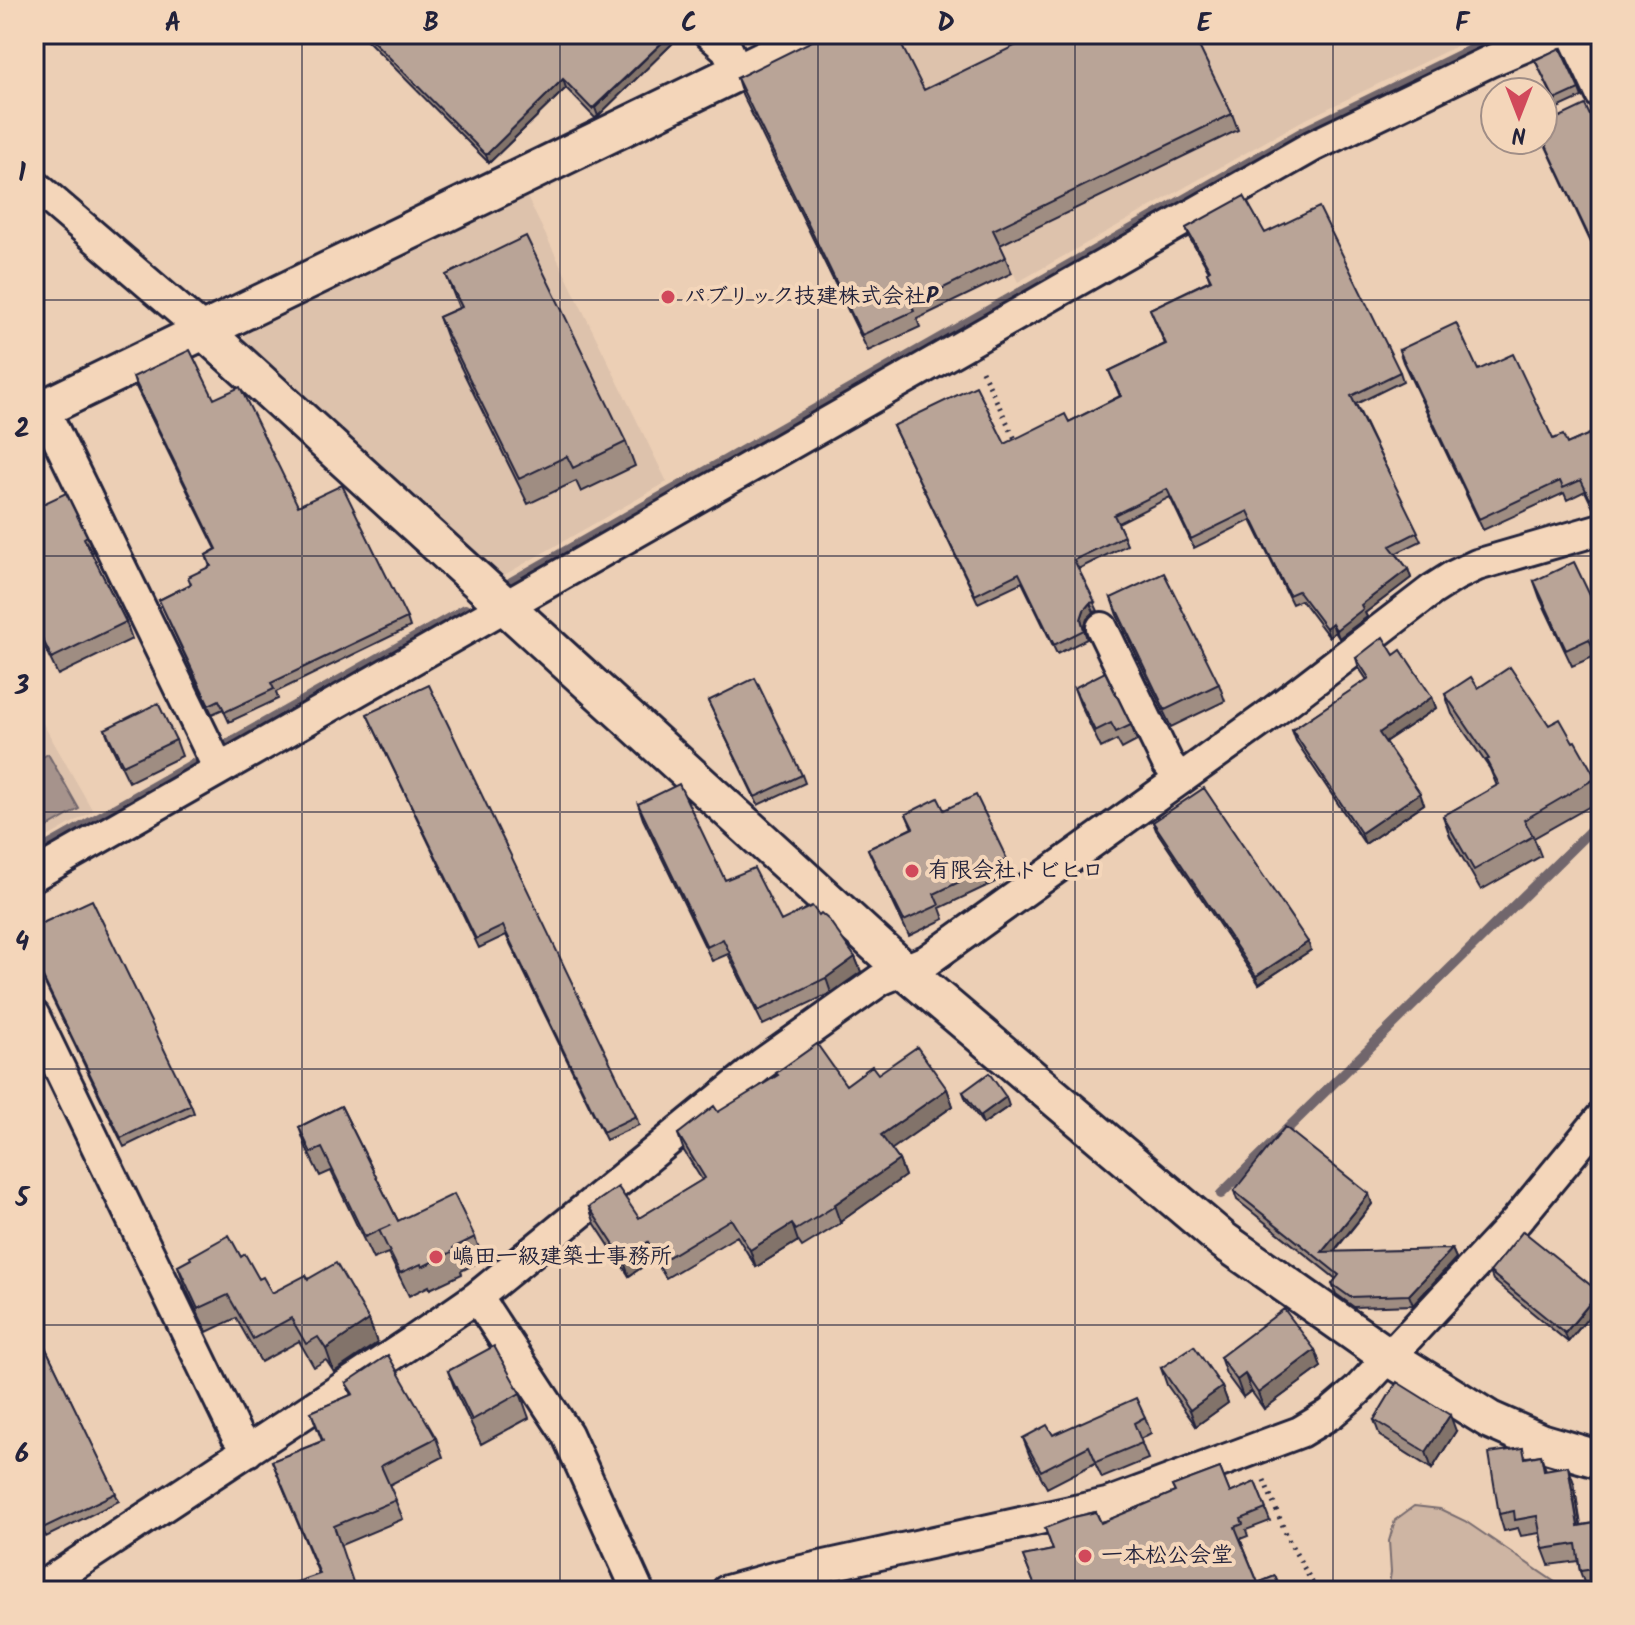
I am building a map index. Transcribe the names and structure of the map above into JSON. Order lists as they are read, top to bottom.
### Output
{
  "places": [
    "パブリック技建株式会社P",
    "有限会社トビヒロ",
    "嶋田一級建築士事務所",
    "一本松公会堂"
  ],
  "north": "bottom",
  "grid": {
    "columns": [
      "A",
      "B",
      "C",
      "D",
      "E",
      "F"
    ],
    "rows": [
      "1",
      "2",
      "3",
      "4",
      "5",
      "6"
    ]
  }
}
